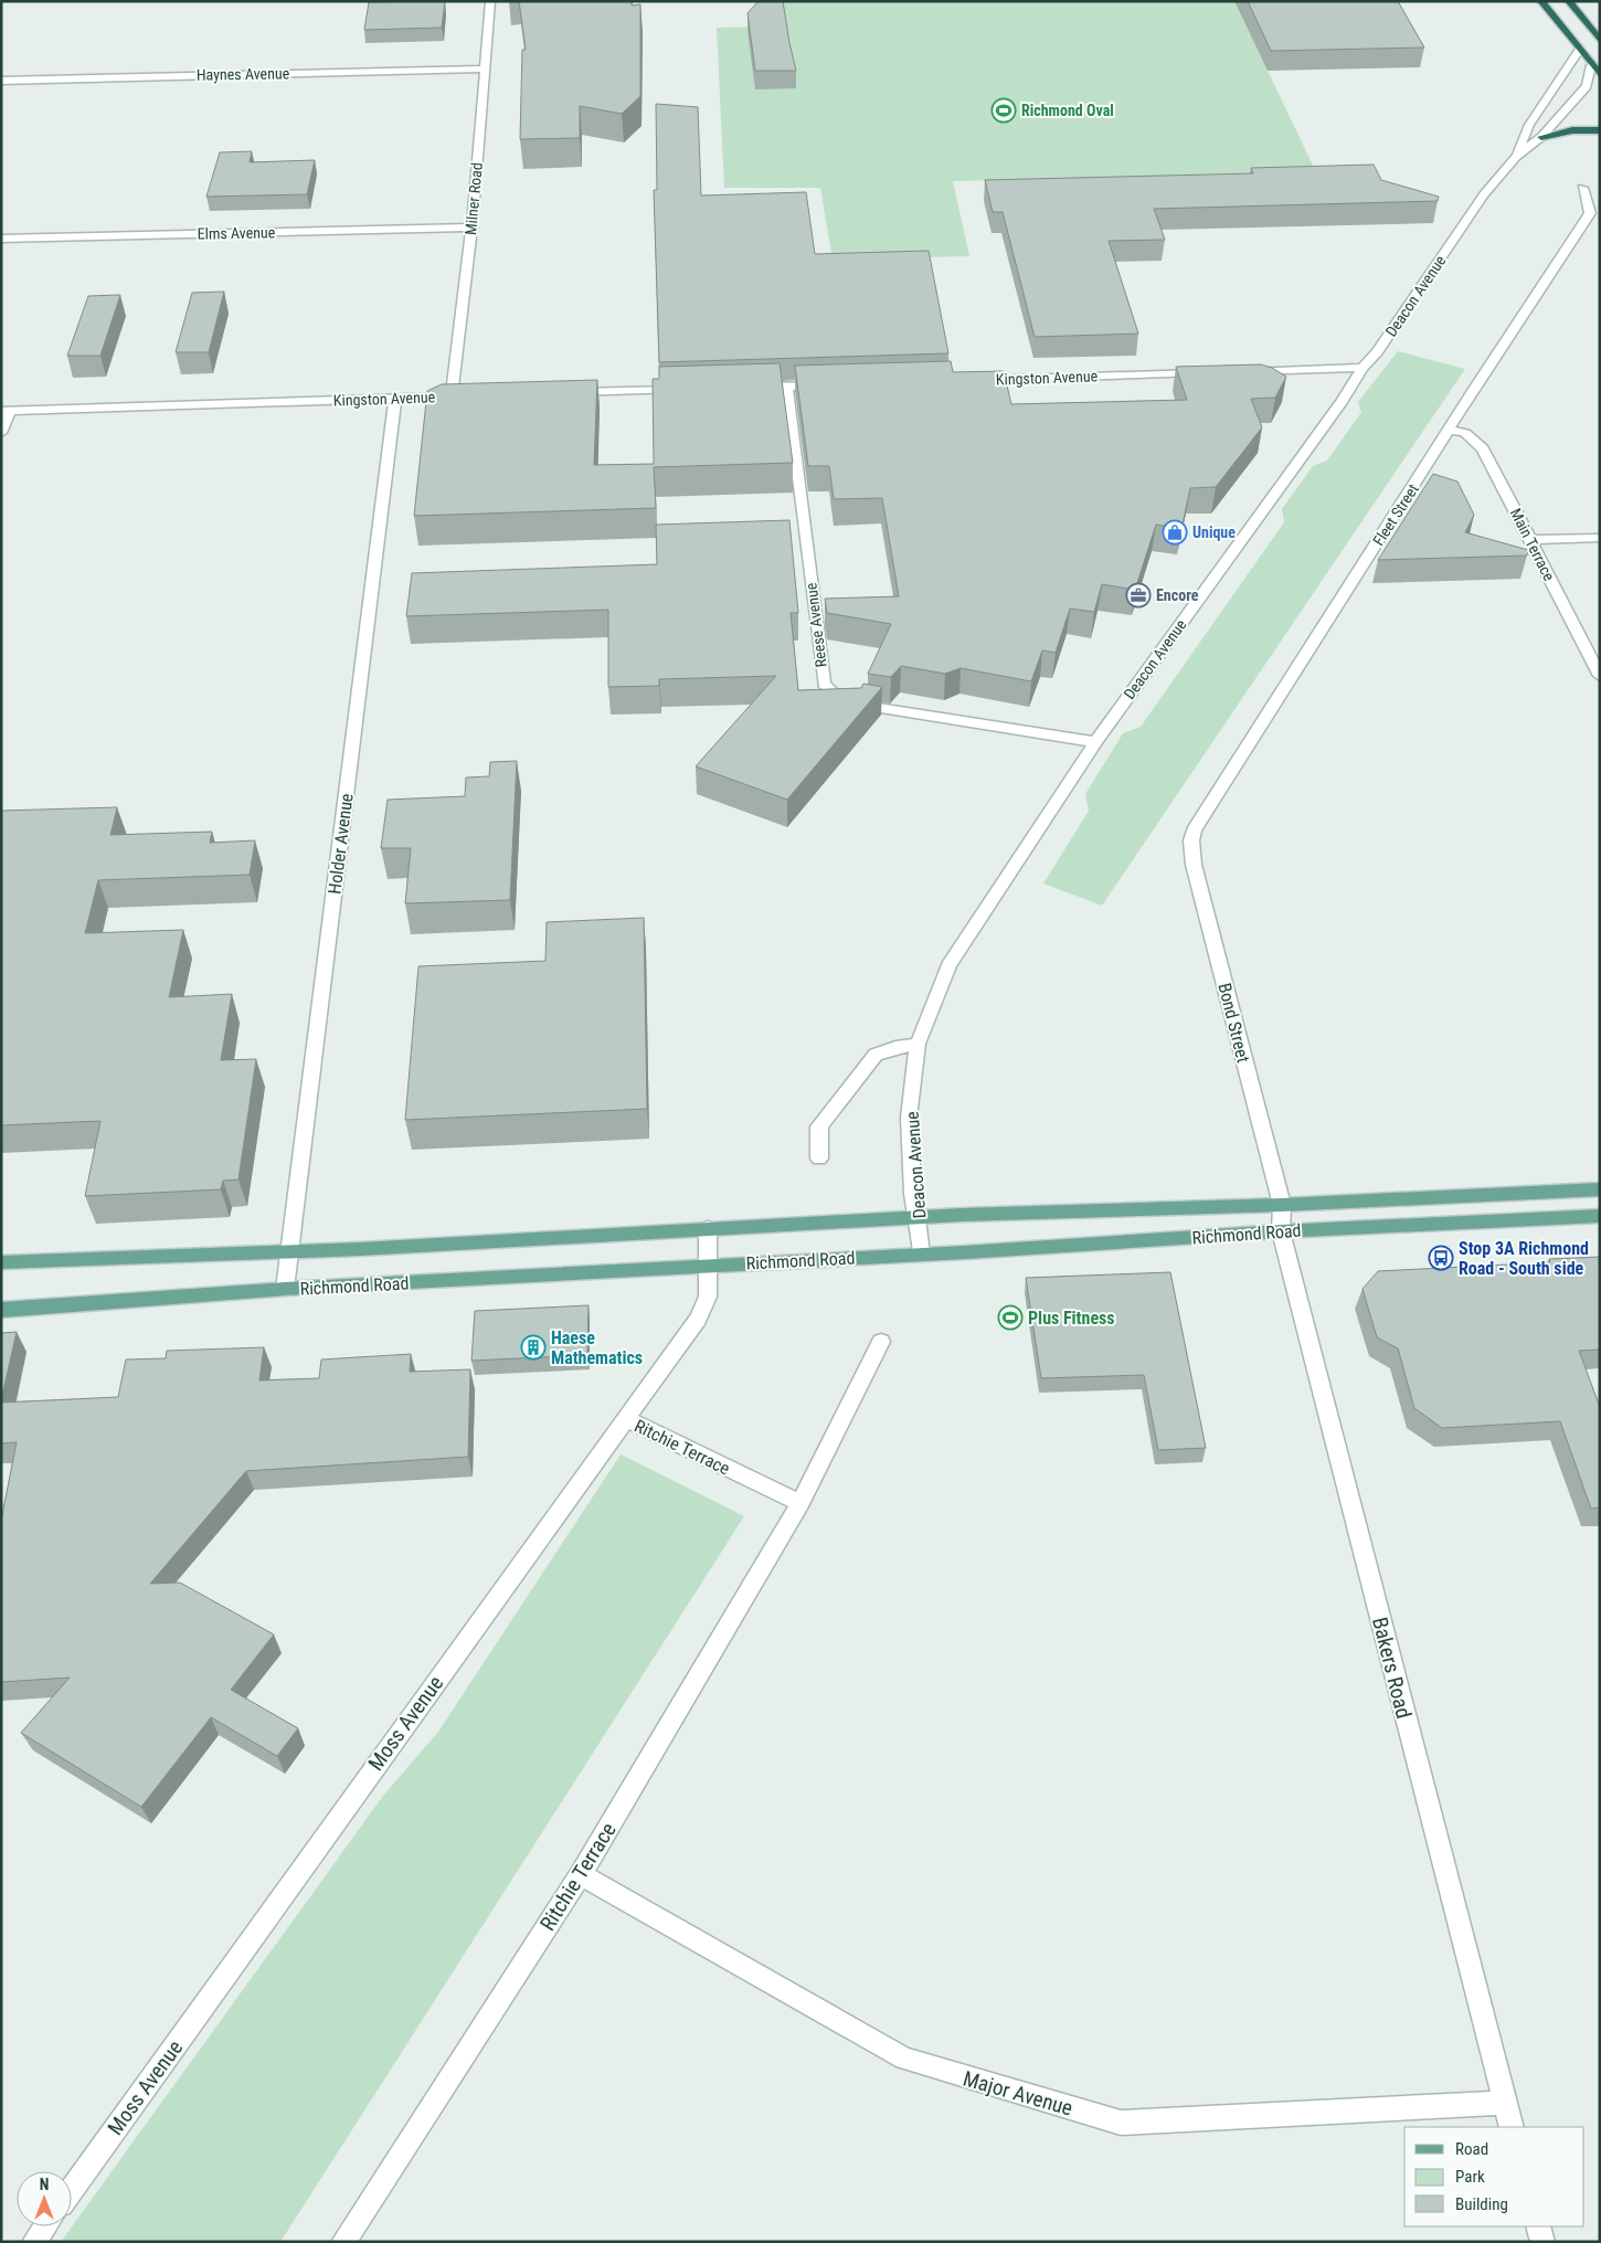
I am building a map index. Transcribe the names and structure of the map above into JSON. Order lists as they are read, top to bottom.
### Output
{
  "streets": {
    "main road": ["Richmond Road"],
    "street": [
      "Haynes Avenue",
      "Milner Road",
      "Elms Avenue",
      "Deacon Avenue",
      "Kingston Avenue",
      "Fleet Street",
      "Main Terrace",
      "Reese Avenue",
      "Holder Avenue",
      "Bond Street",
      "Ritchie Terrace",
      "Bakers Road",
      "Moss Avenue",
      "Major Avenue"
    ]
  },
  "crossings": [
    ["Haynes Avenue", "Milner Road"],
    ["Milner Road", "Elms Avenue"],
    ["Milner Road", "Kingston Avenue"],
    ["Deacon Avenue", "Reese Avenue"],
    ["Deacon Avenue", "Richmond Road"],
    ["Kingston Avenue", "Holder Avenue"],
    ["Fleet Street", "Main Terrace"],
    ["Fleet Street", "Bond Street"],
    ["Holder Avenue", "Richmond Road"],
    ["Bond Street", "Richmond Road"],
    ["Bond Street", "Bakers Road"],
    ["Richmond Road", "Bakers Road"],
    ["Richmond Road", "Moss Avenue"],
    ["Ritchie Terrace", "Moss Avenue"],
    ["Ritchie Terrace", "Major Avenue"],
    ["Bakers Road", "Major Avenue"]
  ],
  "places": {
    "sports": ["Richmond Oval", "Plus Fitness"],
    "shop": ["Unique"],
    "office": ["Encore"],
    "bus stop": ["Stop 3A Richmond Road - South side"],
    "building": ["Haese Mathematics"]
  },
  "legend": ["Road", "Park", "Building"],
  "north": "top"
}
